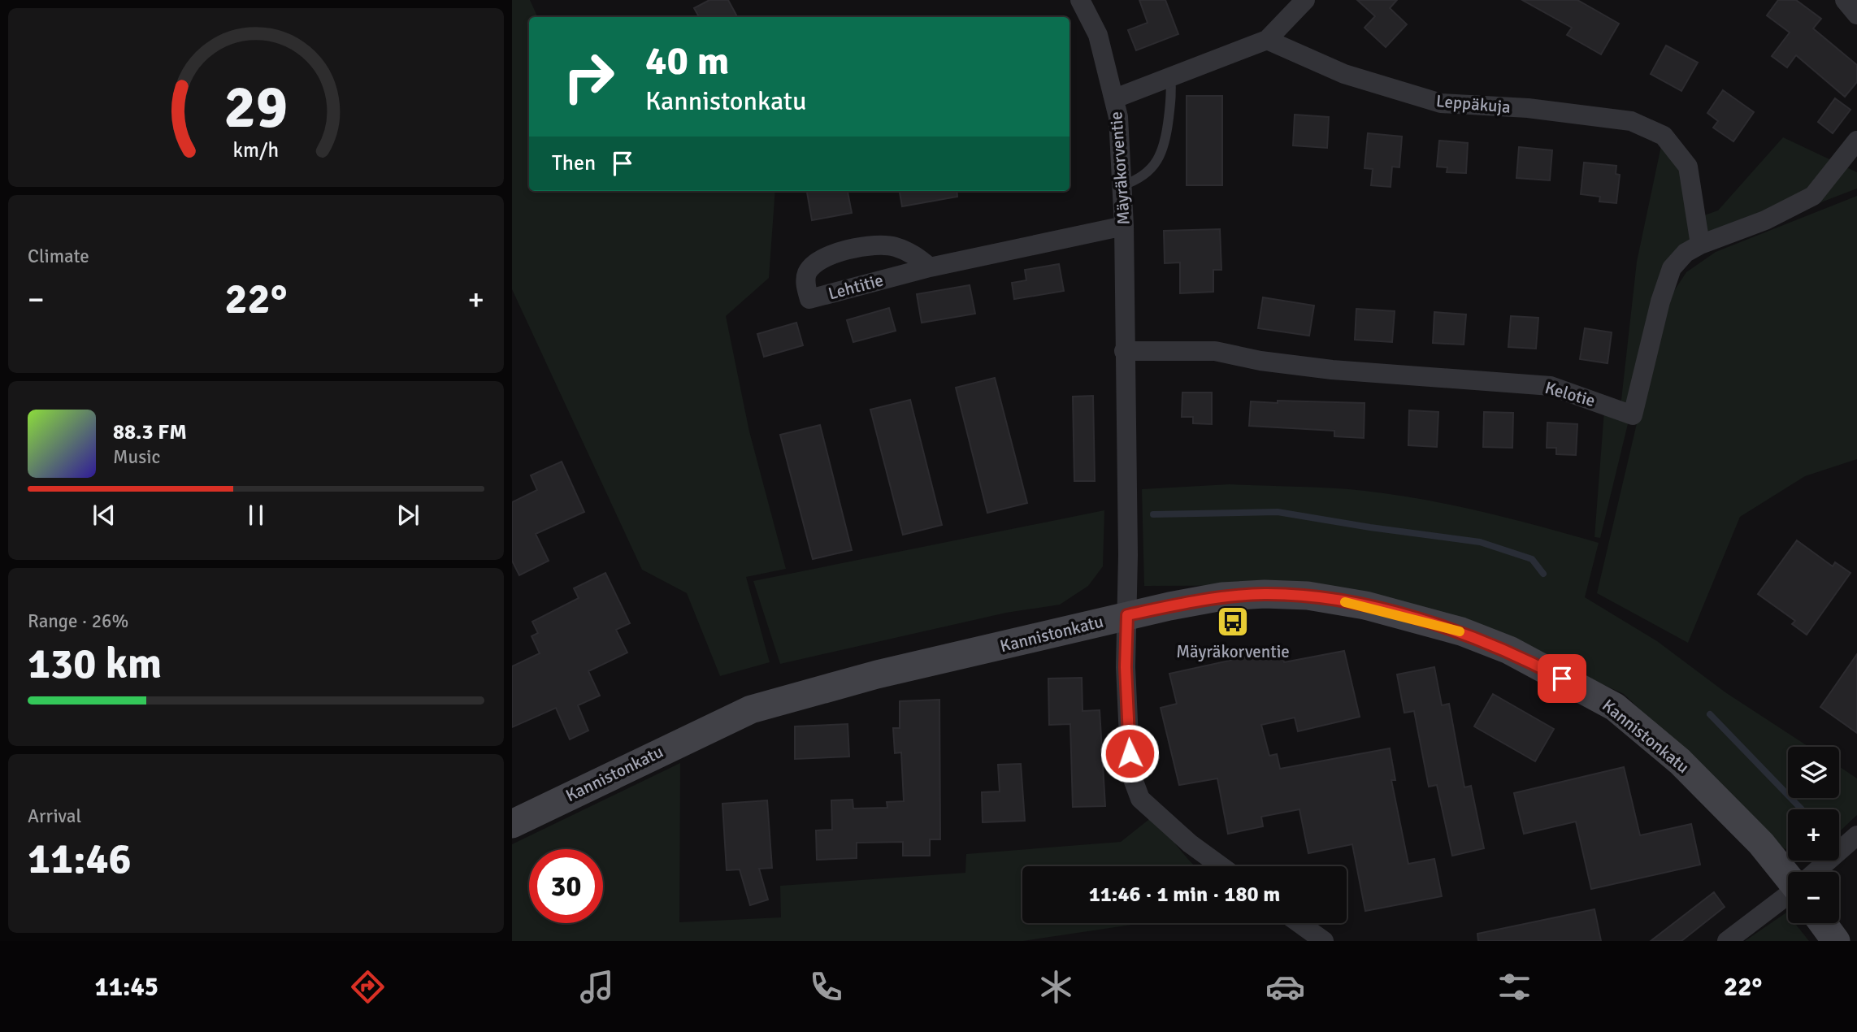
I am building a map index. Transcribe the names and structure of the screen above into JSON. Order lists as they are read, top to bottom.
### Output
{
  "streets": {
    "street": [
      "Leppäkuja",
      "Mäyräkorventie",
      "Lehtitie",
      "Kelotie",
      "Kannistonkatu"
    ]
  },
  "crossings": [
    ["Leppäkuja", "Kelotie"],
    ["Mäyräkorventie", "Lehtitie"],
    ["Mäyräkorventie", "Kelotie"],
    ["Mäyräkorventie", "Kannistonkatu"]
  ],
  "places": {
    "bus stop": ["Mäyräkorventie"]
  },
  "page": {
    "turn": ["40 m", "Kannistonkatu"],
    "then": "Then",
    "tile": [
      "Climate",
      ["Range · 26%", "130 km"],
      ["Arrival", "11:46"]
    ],
    "heat": ["−", "22°", "+"],
    "song": ["88.3 FM", "Music"],
    "map_buttons": ["+", "−"],
    "limit": "30",
    "trip": "11:46 · 1 min · 180 m",
    "tabs": ["11:45", "22°"],
    "gauge": ["29", "km/h"]
  }
}
